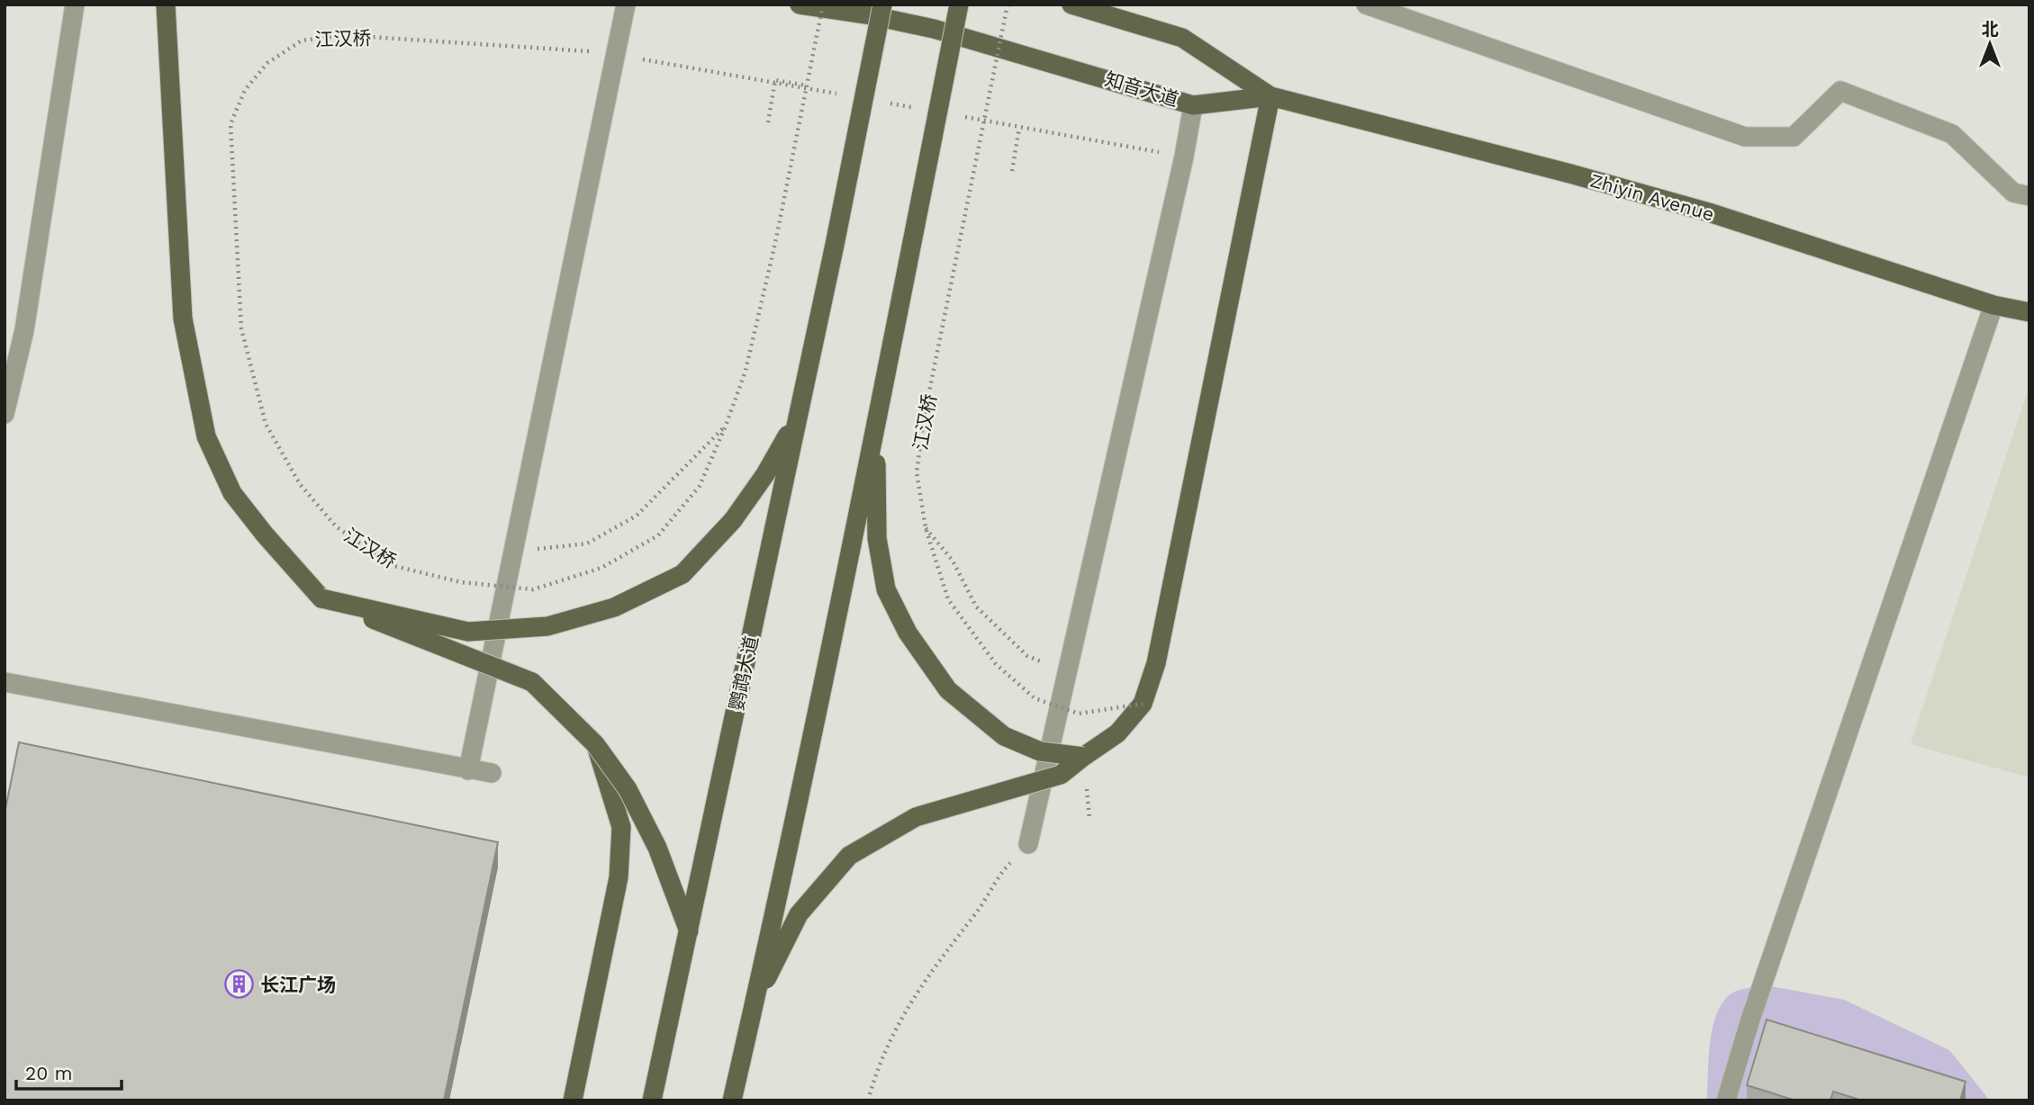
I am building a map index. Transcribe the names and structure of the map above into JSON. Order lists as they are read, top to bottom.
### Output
{
  "streets": {
    "main road": ["知音大道", "Zhiyin Avenue", "鹦鹉大道"],
    "path": ["江汉桥"]
  },
  "crossings": [
    ["知音大道", "Zhiyin Avenue"]
  ],
  "places": {
    "building": ["长江广场"]
  },
  "scale_bar": "20 m",
  "north": "top"
}
